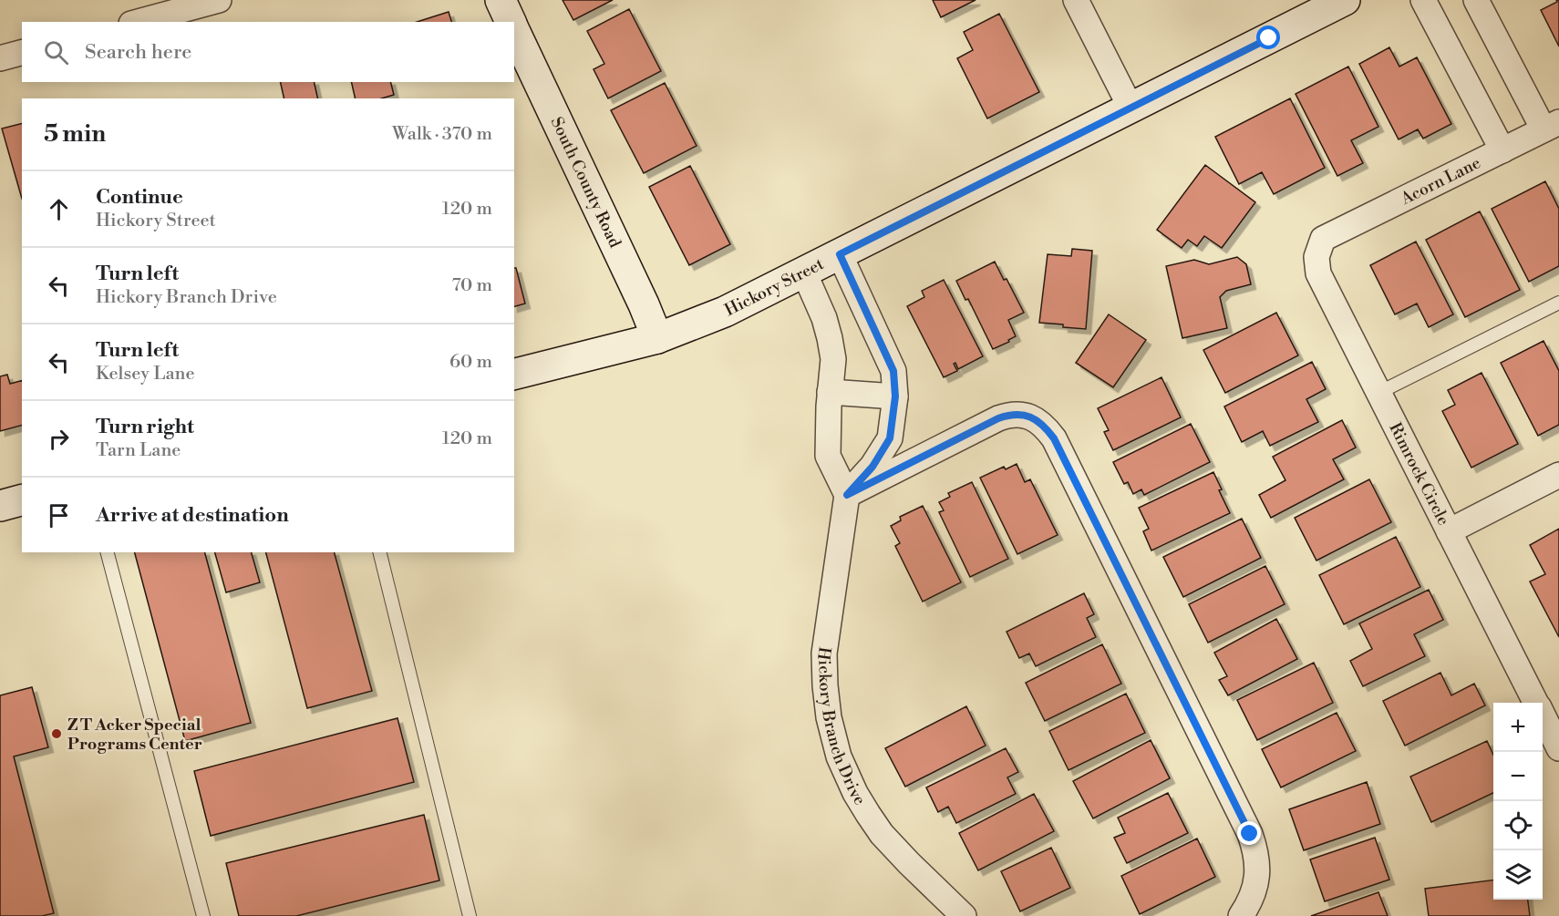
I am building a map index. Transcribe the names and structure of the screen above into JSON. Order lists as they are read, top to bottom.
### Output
{
  "streets": {
    "street": [
      "Acorn Lane",
      "South County Road",
      "Hickory Street",
      "Rimrock Circle",
      "Hickory Branch Drive"
    ]
  },
  "crossings": [
    ["Acorn Lane", "Rimrock Circle"],
    ["South County Road", "Hickory Street"]
  ],
  "places": ["Z T Acker Special Programs Center"],
  "page": {
    "search": "Search here",
    "heading": ["5 min", "Walk · 370 m"],
    "list": [
      ["Continue", "Hickory Street", "120 m"],
      ["Turn left", "Hickory Branch Drive", "70 m"],
      ["Turn left", "Kelsey Lane", "60 m"],
      ["Turn right", "Tarn Lane", "120 m"],
      "Arrive at destination"
    ],
    "map_buttons": ["+", "−"]
  }
}
